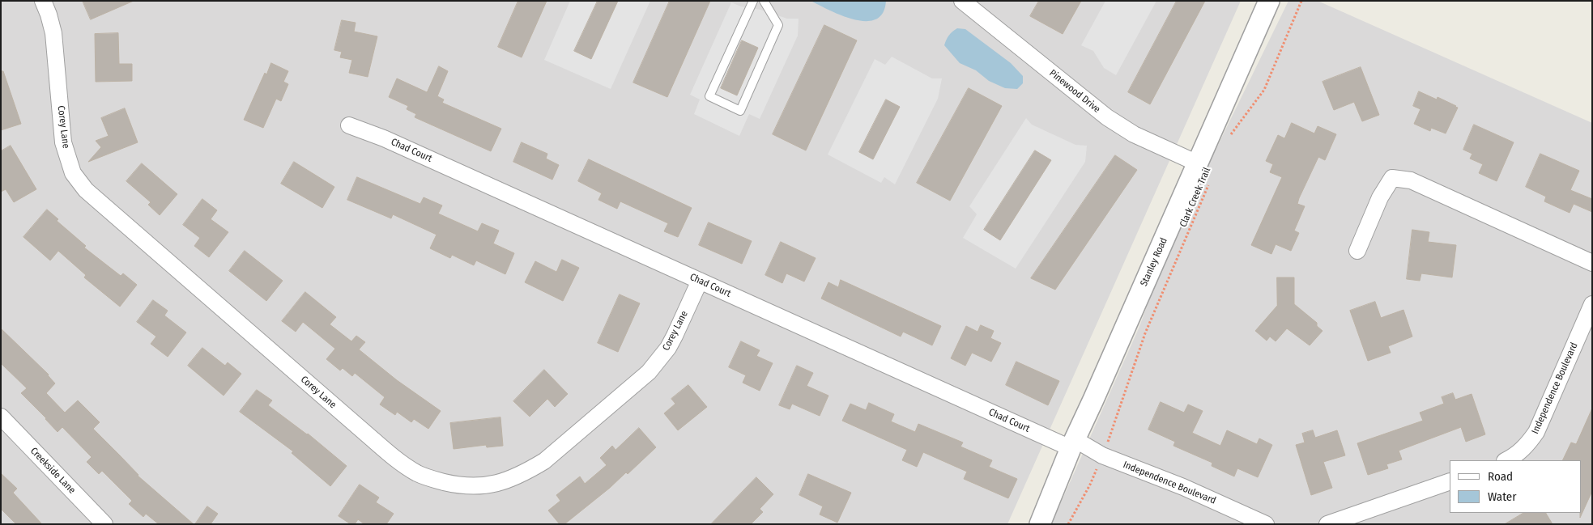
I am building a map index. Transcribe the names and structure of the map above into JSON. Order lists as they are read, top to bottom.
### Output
{
  "streets": {
    "street": [
      "Pinewood Drive",
      "Corey Lane",
      "Chad Court",
      "Stanley Road",
      "Independence Boulevard",
      "Creekside Lane"
    ],
    "path": ["Clark Creek Trail"]
  },
  "crossings": [
    ["Pinewood Drive", "Stanley Road"],
    ["Corey Lane", "Chad Court"],
    ["Chad Court", "Stanley Road"],
    ["Chad Court", "Independence Boulevard"],
    ["Stanley Road", "Independence Boulevard"]
  ],
  "legend": ["Road", "Water"]
}
